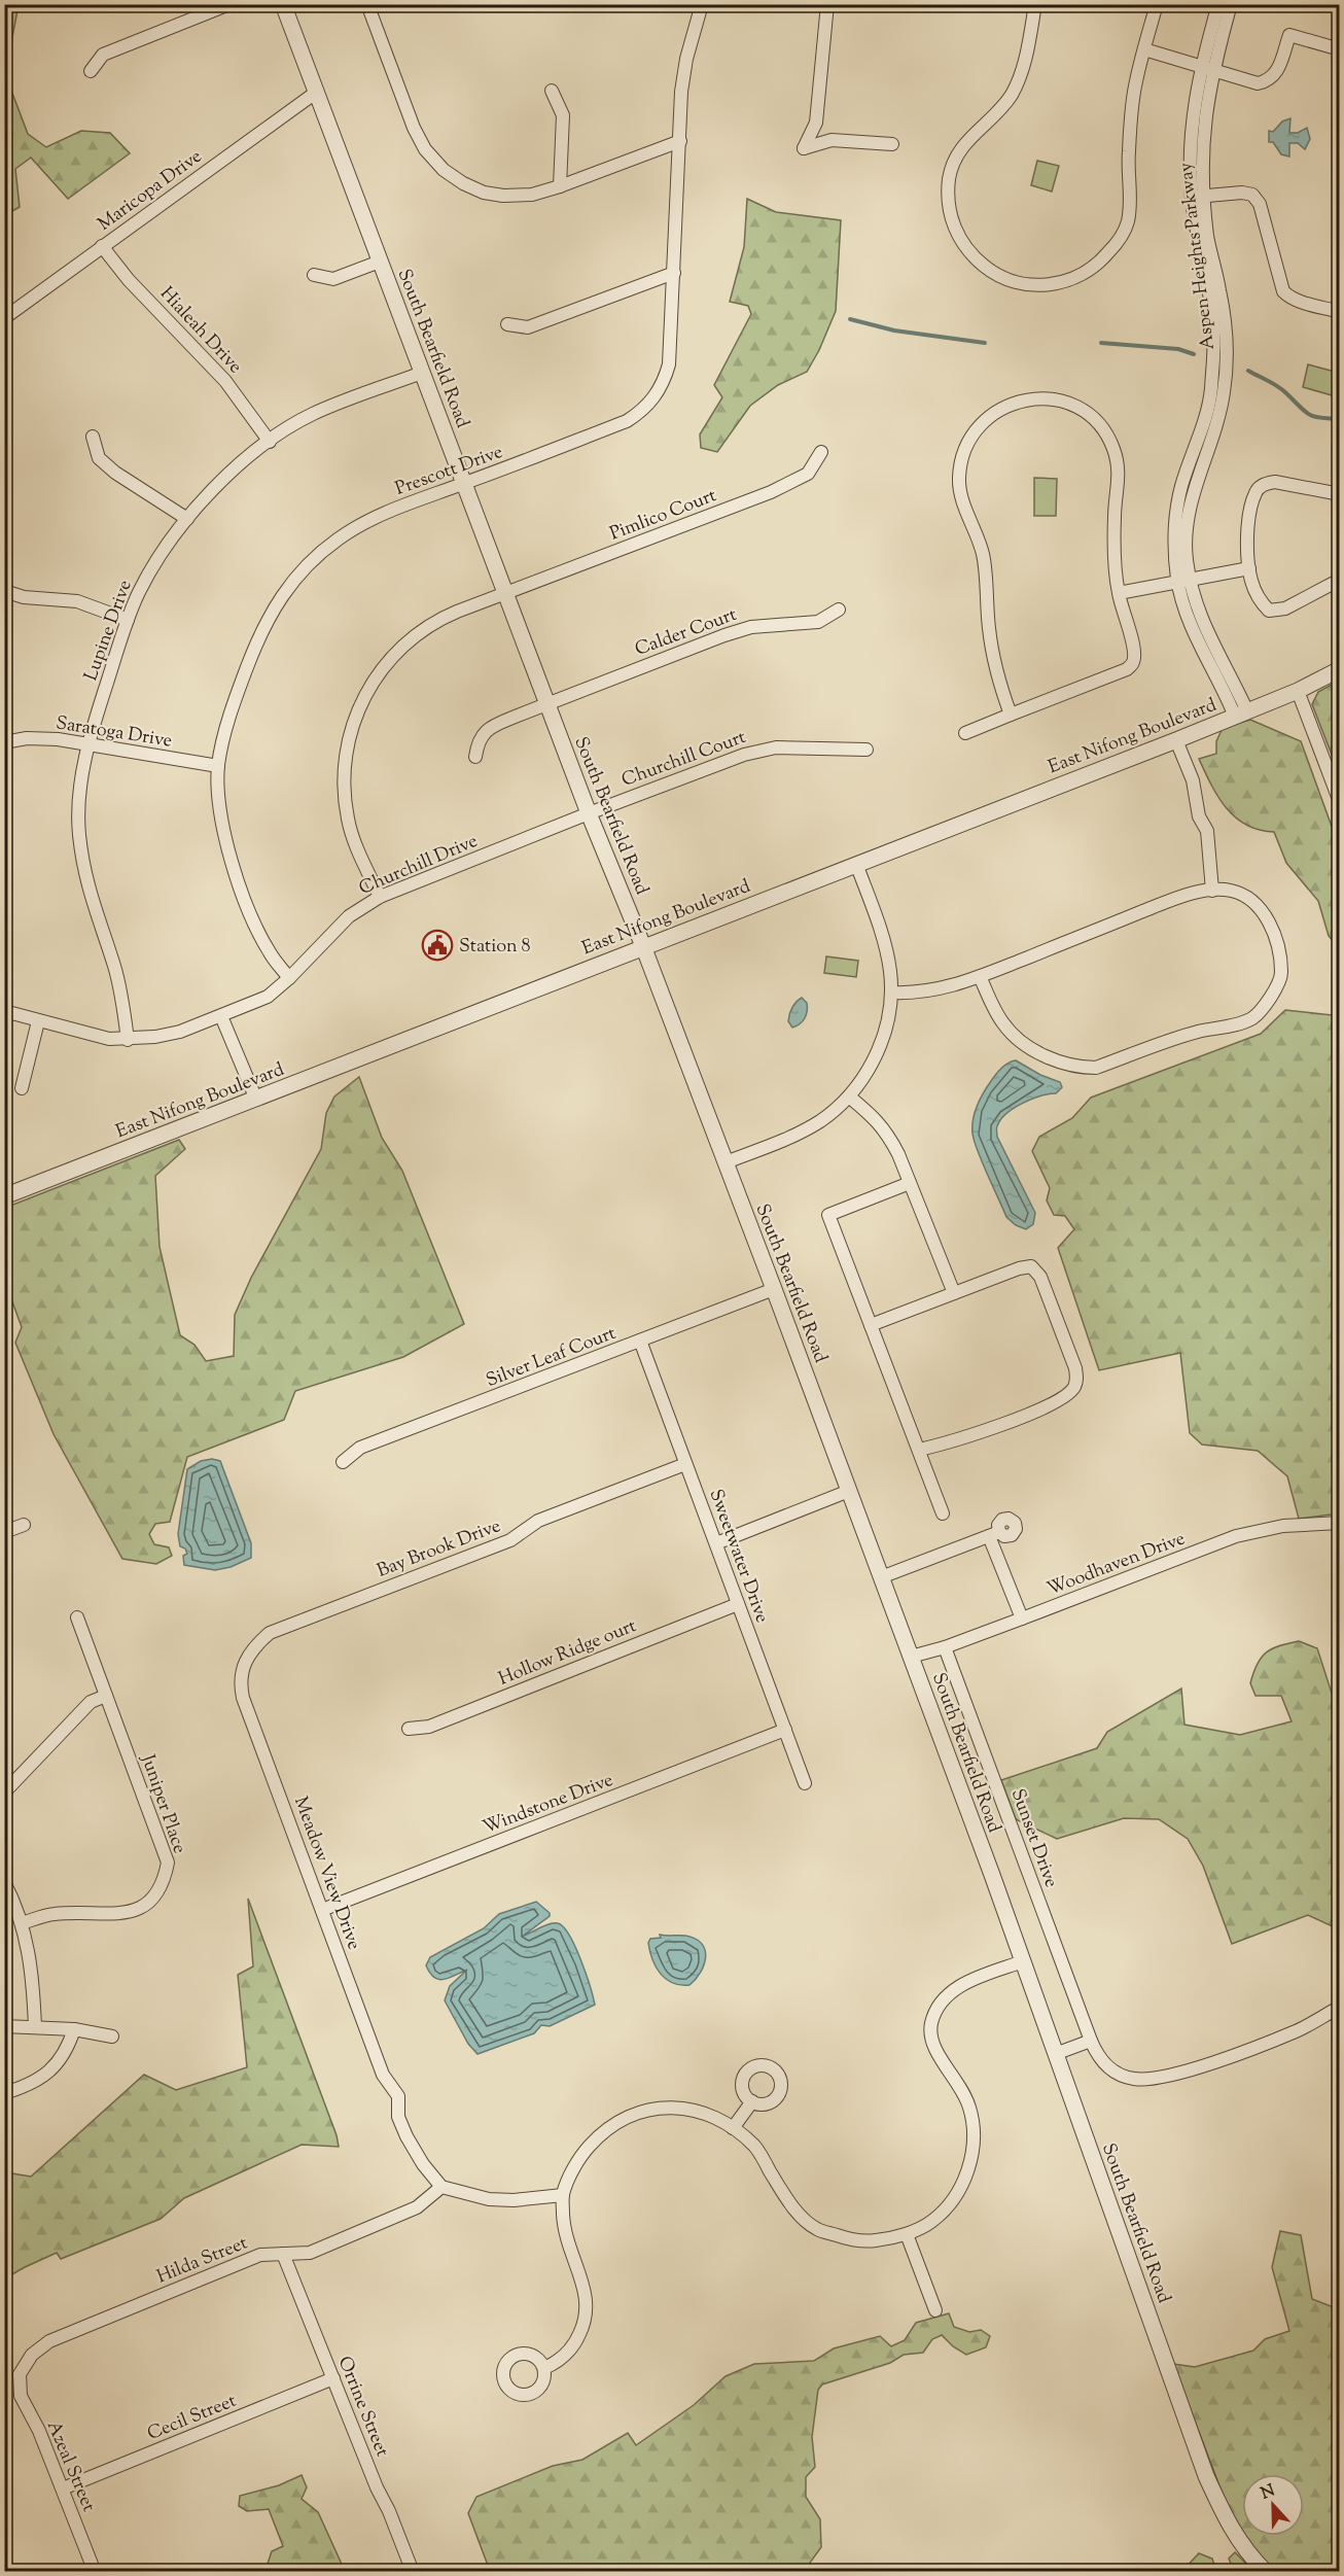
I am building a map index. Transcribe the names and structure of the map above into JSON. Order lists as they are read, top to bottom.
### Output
{
  "streets": {
    "street": [
      "Maricopa Drive",
      "Aspen Heights Parkway",
      "Hialeah Drive",
      "South Bearfield Road",
      "Prescott Drive",
      "Pimlico Court",
      "Lupine Drive",
      "Calder Court",
      "Saratoga Drive",
      "East Nifong Boulevard",
      "Churchill Court",
      "Churchill Drive",
      "Silver Leaf Court",
      "Bay Brook Drive",
      "Sweetwater Drive",
      "Woodhaven Drive",
      "Hollow Ridge ourt",
      "Windstone Drive",
      "Juniper Place",
      "Sunset Drive",
      "Meadow View Drive",
      "Hilda Street",
      "Orrine Street",
      "Cecil Street",
      "Azeal Street"
    ]
  },
  "crossings": [
    ["Maricopa Drive", "Hialeah Drive"],
    ["Maricopa Drive", "South Bearfield Road"],
    ["Aspen Heights Parkway", "East Nifong Boulevard"],
    ["Hialeah Drive", "Lupine Drive"],
    ["South Bearfield Road", "Prescott Drive"],
    ["South Bearfield Road", "Pimlico Court"],
    ["South Bearfield Road", "Lupine Drive"],
    ["South Bearfield Road", "Calder Court"],
    ["South Bearfield Road", "East Nifong Boulevard"],
    ["South Bearfield Road", "Churchill Court"],
    ["South Bearfield Road", "Churchill Drive"],
    ["South Bearfield Road", "Silver Leaf Court"],
    ["South Bearfield Road", "Woodhaven Drive"],
    ["Prescott Drive", "Saratoga Drive"],
    ["Prescott Drive", "Churchill Drive"],
    ["Pimlico Court", "Churchill Drive"],
    ["Lupine Drive", "Saratoga Drive"],
    ["Lupine Drive", "Churchill Drive"],
    ["Churchill Court", "Churchill Drive"],
    ["Silver Leaf Court", "Sweetwater Drive"],
    ["Bay Brook Drive", "Sweetwater Drive"],
    ["Bay Brook Drive", "Meadow View Drive"],
    ["Sweetwater Drive", "Hollow Ridge ourt"],
    ["Sweetwater Drive", "Windstone Drive"],
    ["Woodhaven Drive", "Sunset Drive"],
    ["Windstone Drive", "Meadow View Drive"],
    ["Meadow View Drive", "Hilda Street"],
    ["Hilda Street", "Orrine Street"],
    ["Hilda Street", "Azeal Street"],
    ["Orrine Street", "Cecil Street"],
    ["Cecil Street", "Azeal Street"]
  ],
  "places": {
    "public building": ["Station 8"]
  },
  "north": "top"
}
